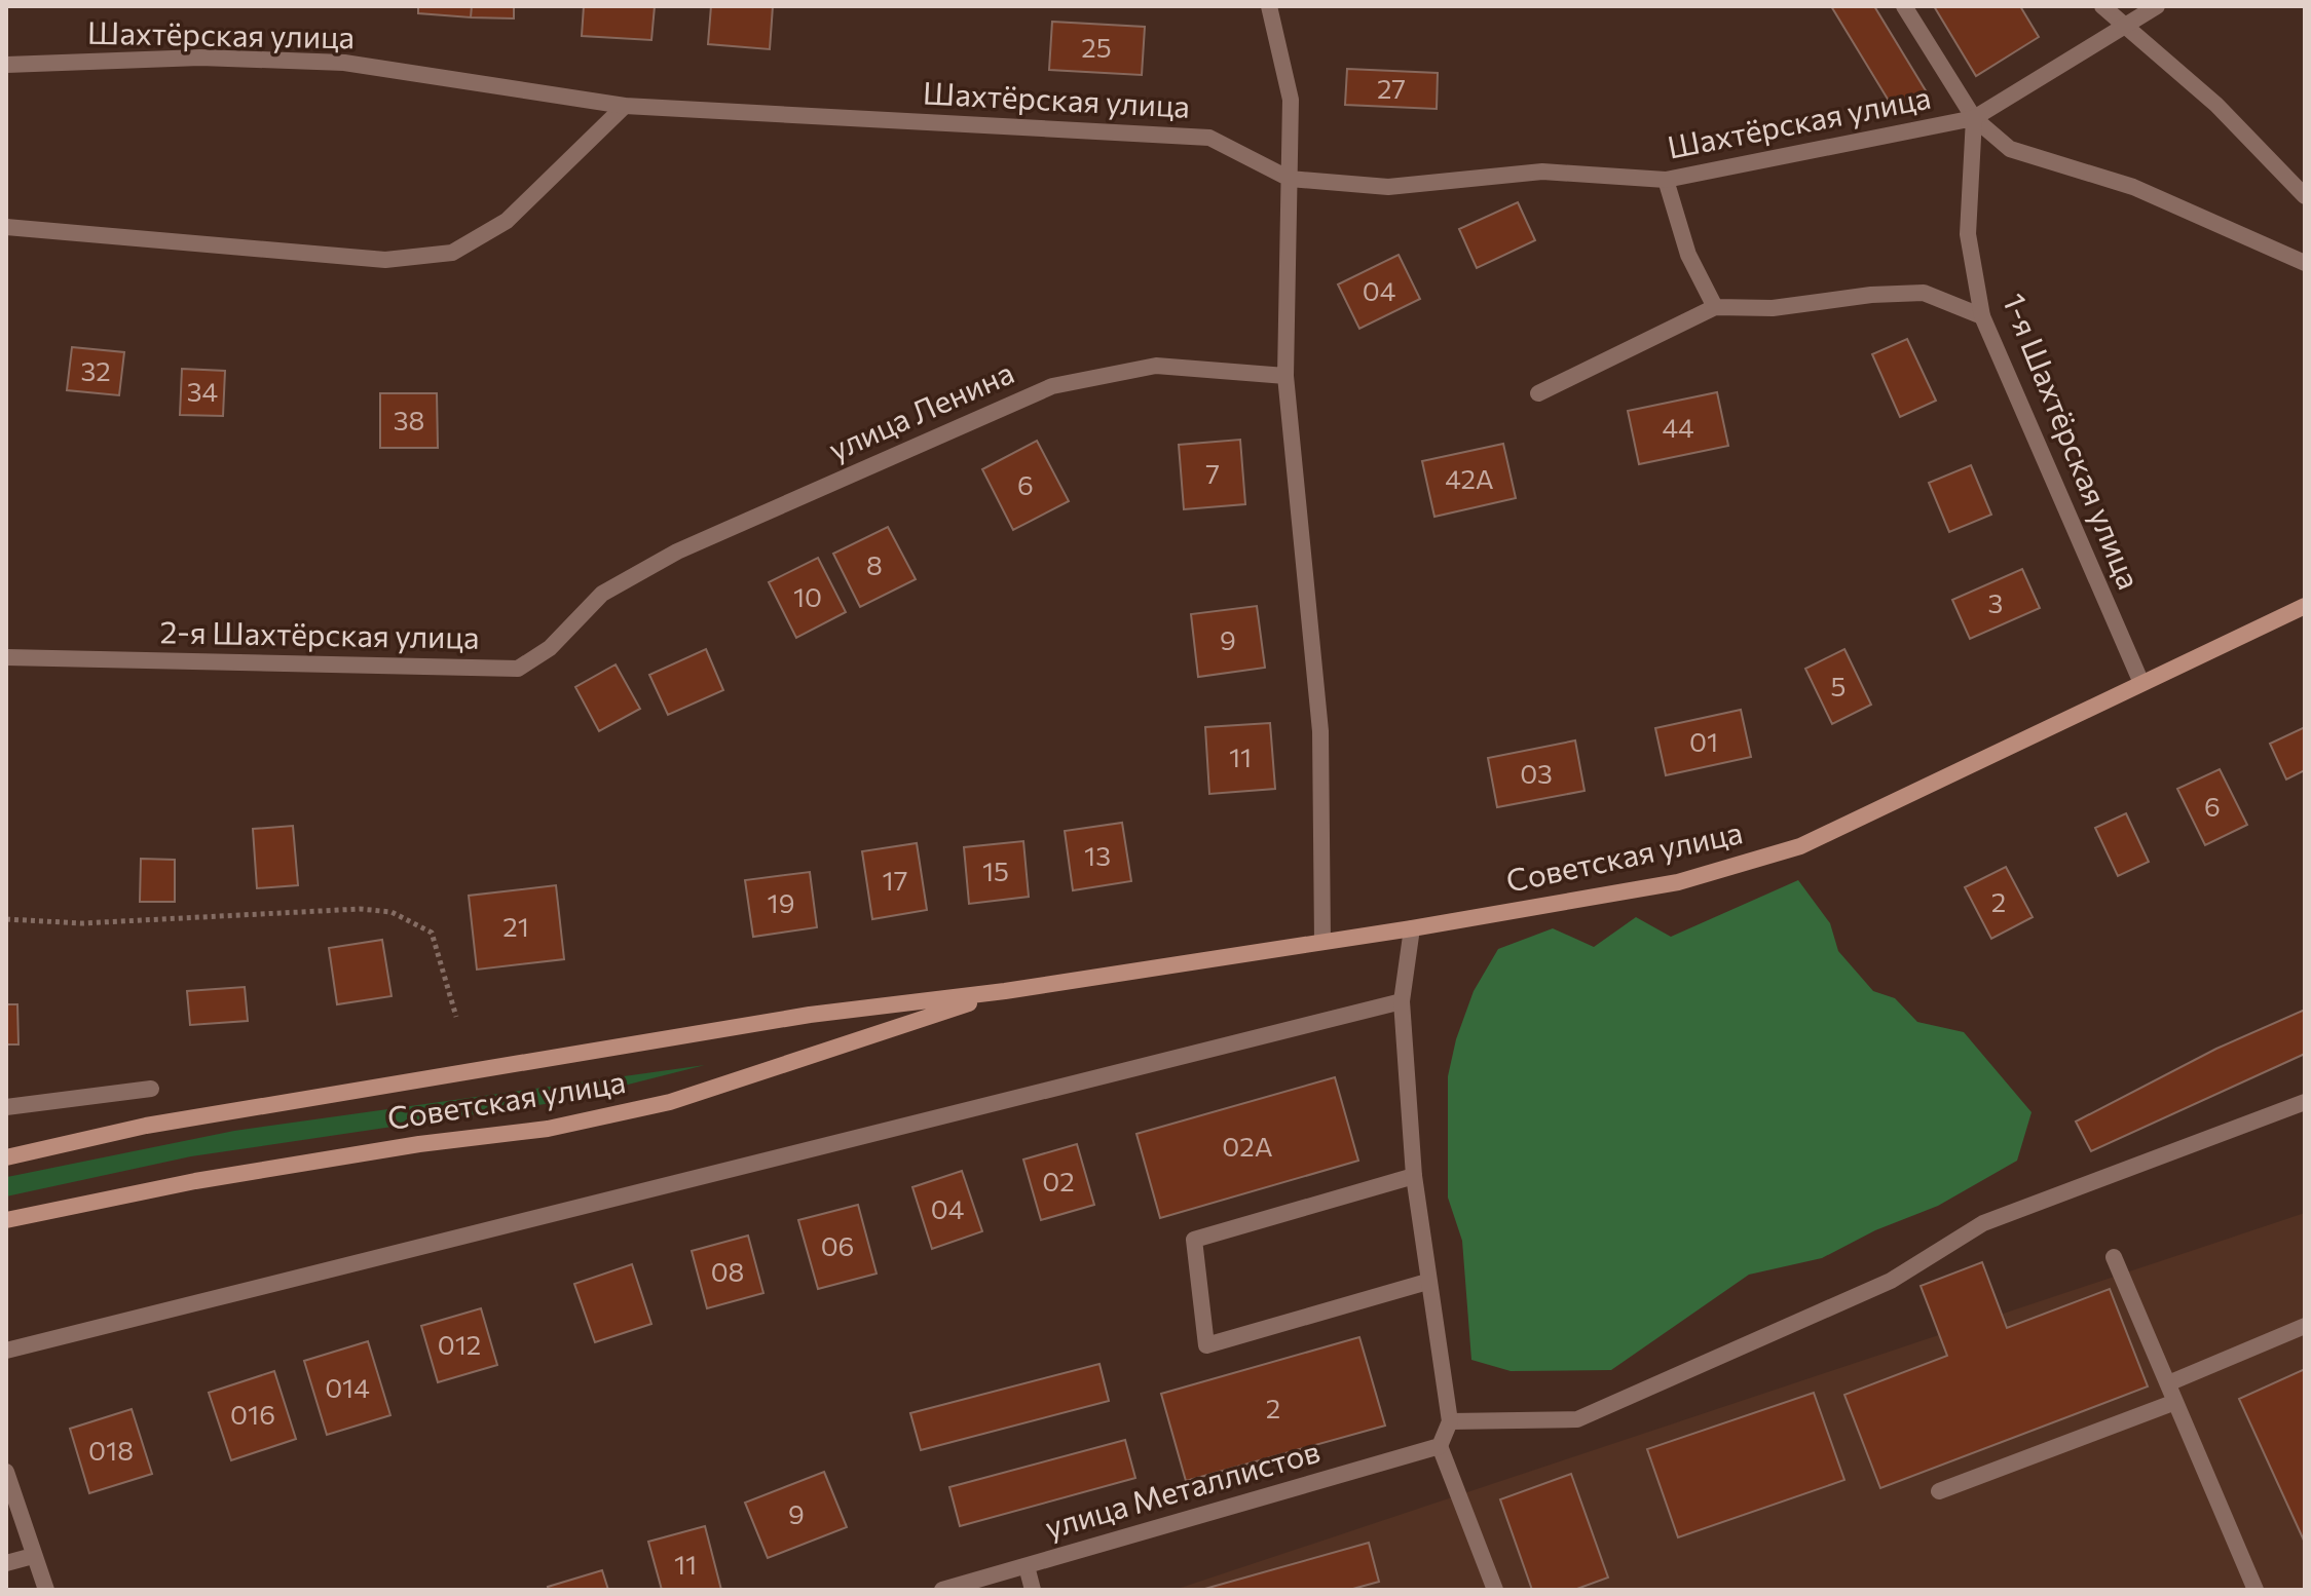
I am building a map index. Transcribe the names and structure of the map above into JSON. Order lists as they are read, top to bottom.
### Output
{
  "streets": {
    "main road": ["Советская улица"],
    "street": [
      "Шахтёрская улица",
      "улица Ленина",
      "1-я Шахтёрская улица",
      "2-я Шахтёрская улица",
      "улица Металлистов"
    ]
  },
  "crossings": [
    ["Шахтёрская улица", "1-я Шахтёрская улица"],
    ["улица Ленина", "2-я Шахтёрская улица"],
    ["1-я Шахтёрская улица", "Советская улица"]
  ],
  "house_numbers": [
    "25",
    "27",
    "04",
    "32",
    "34",
    "38",
    "44",
    "7",
    "42А",
    "6",
    "8",
    "10",
    "3",
    "9",
    "5",
    "01",
    "11",
    "03",
    "6",
    "13",
    "15",
    "17",
    "2",
    "19",
    "21",
    "02А",
    "02",
    "04",
    "06",
    "08",
    "012",
    "014",
    "2",
    "016",
    "018",
    "9",
    "11"
  ]
}
